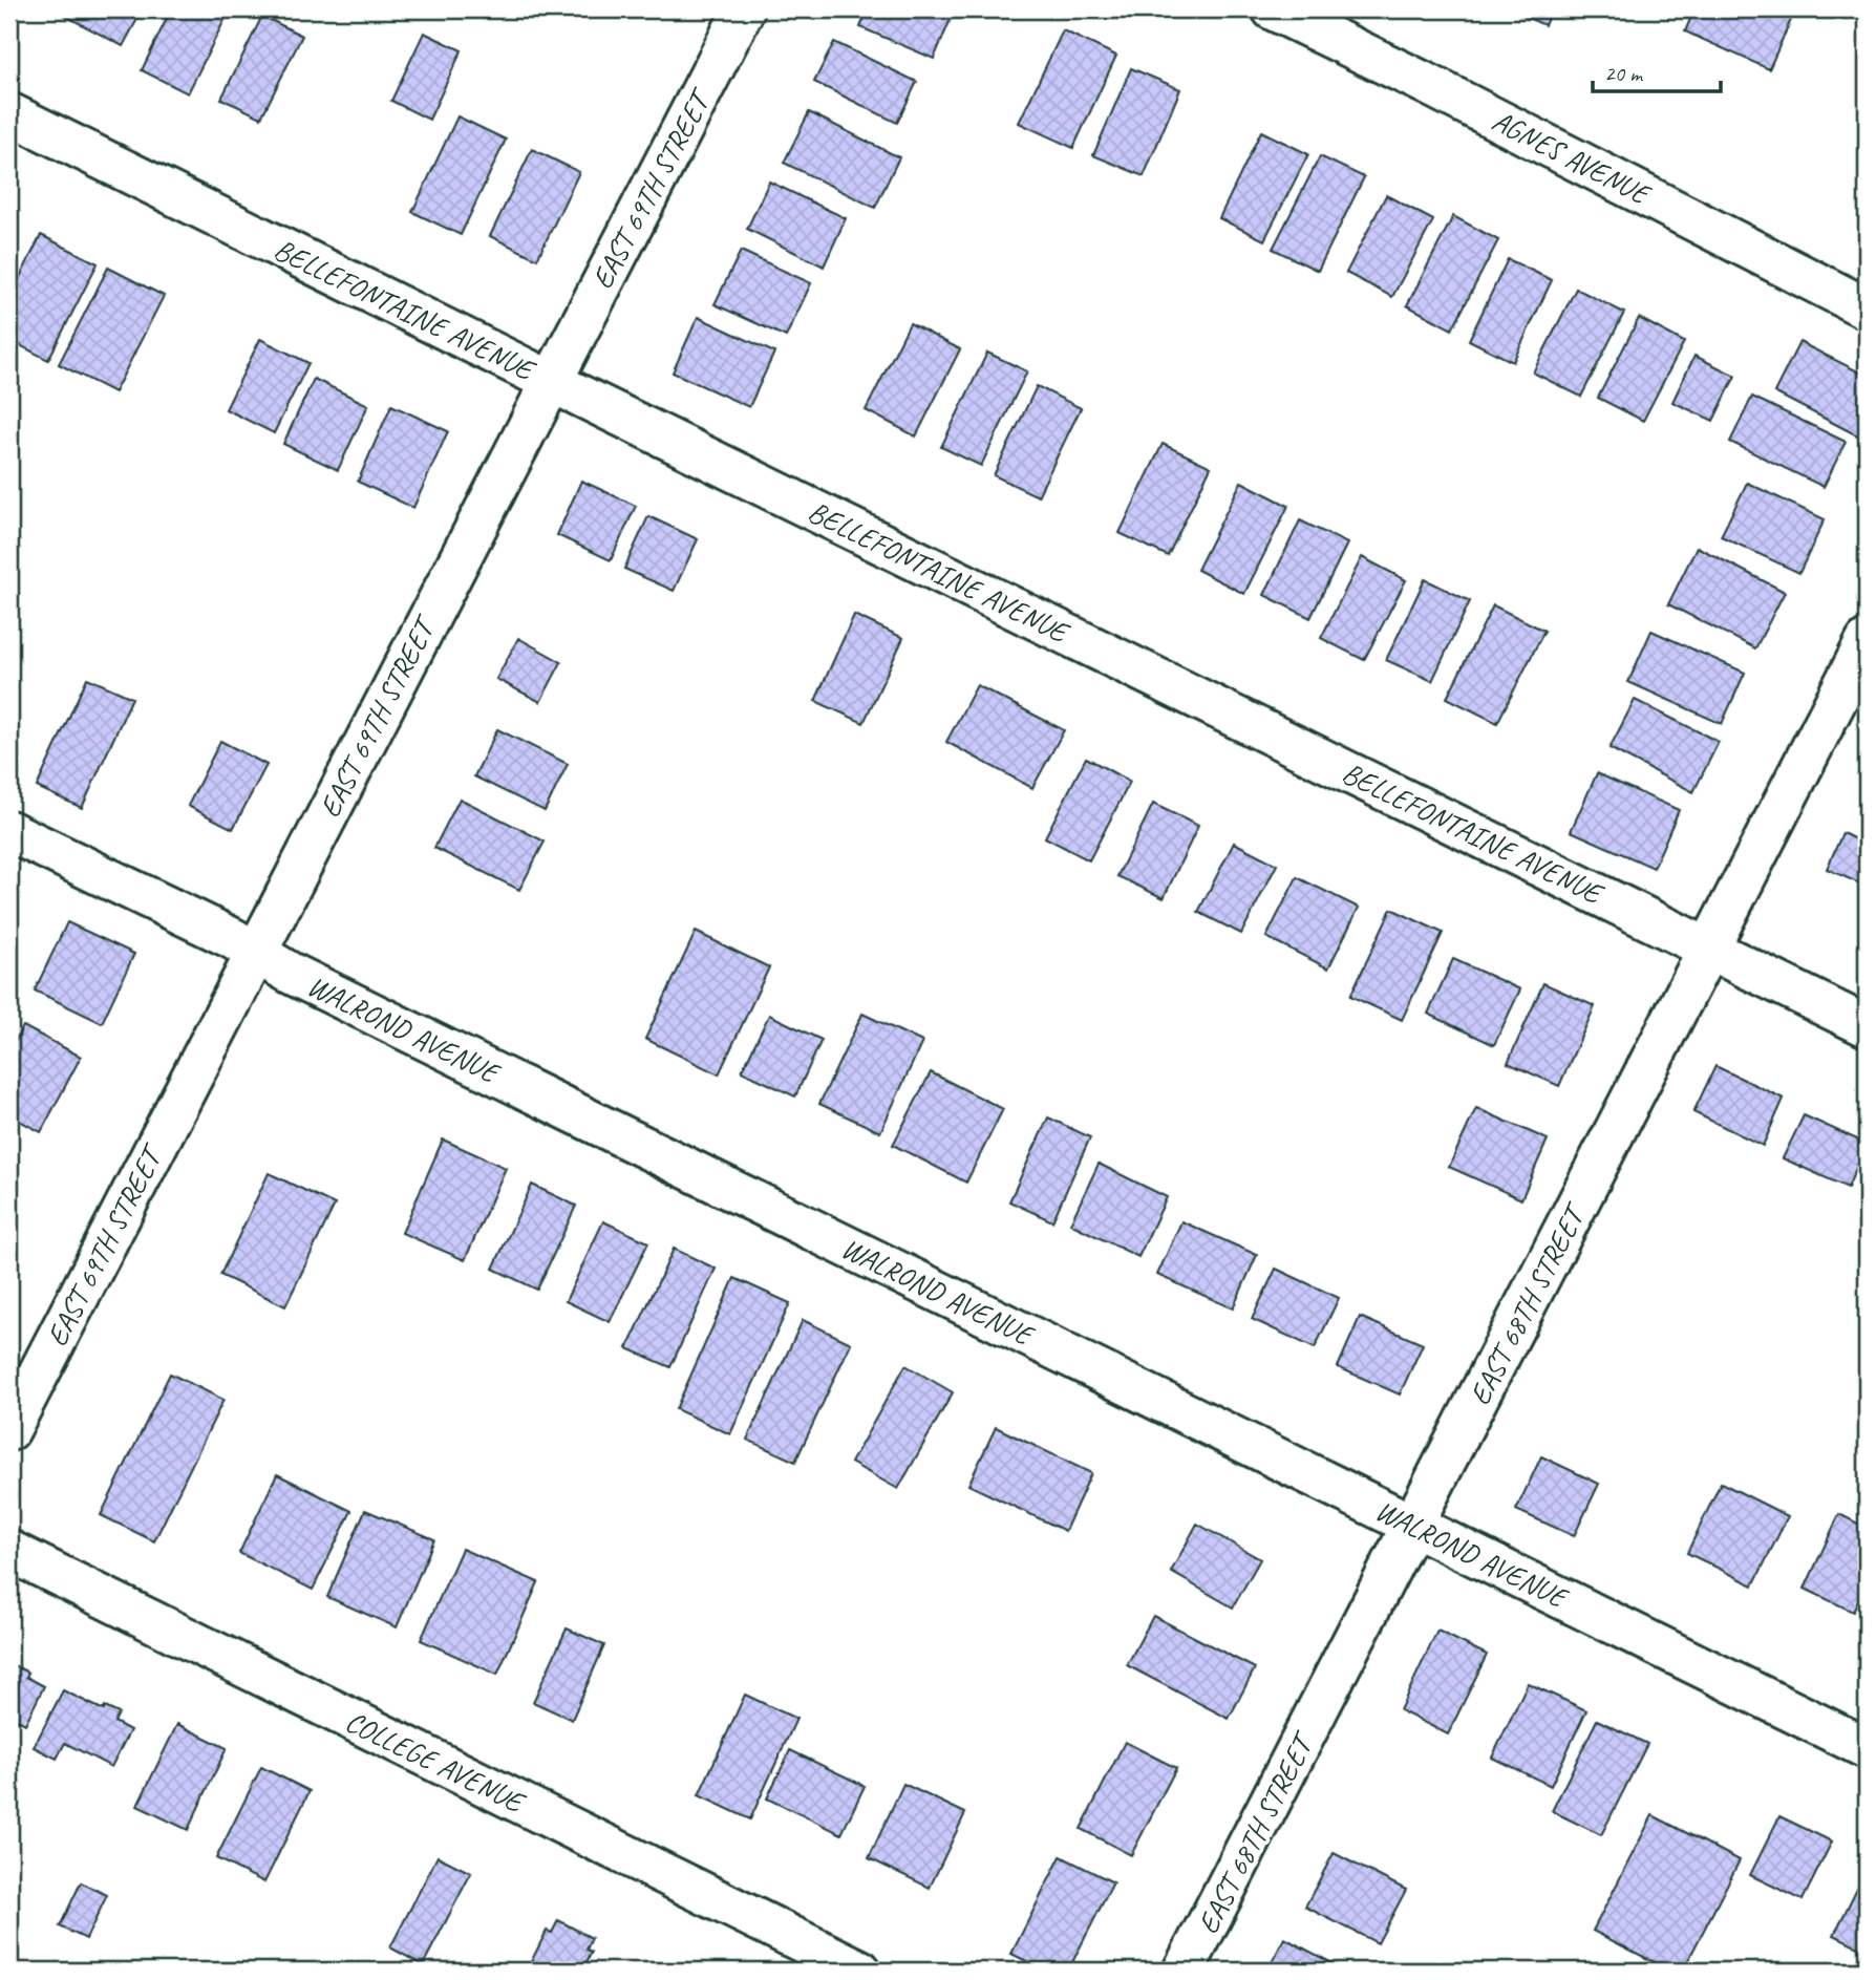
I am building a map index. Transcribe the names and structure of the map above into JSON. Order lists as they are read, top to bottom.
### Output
{
  "streets": {
    "street": [
      "AGNES AVENUE",
      "EAST 69TH STREET",
      "BELLEFONTAINE AVENUE",
      "WALROND AVENUE",
      "EAST 68TH STREET",
      "COLLEGE AVENUE"
    ]
  },
  "crossings": [
    ["EAST 69TH STREET", "BELLEFONTAINE AVENUE"],
    ["EAST 69TH STREET", "WALROND AVENUE"],
    ["BELLEFONTAINE AVENUE", "EAST 68TH STREET"],
    ["WALROND AVENUE", "EAST 68TH STREET"]
  ],
  "scale_bar": "20 m"
}
